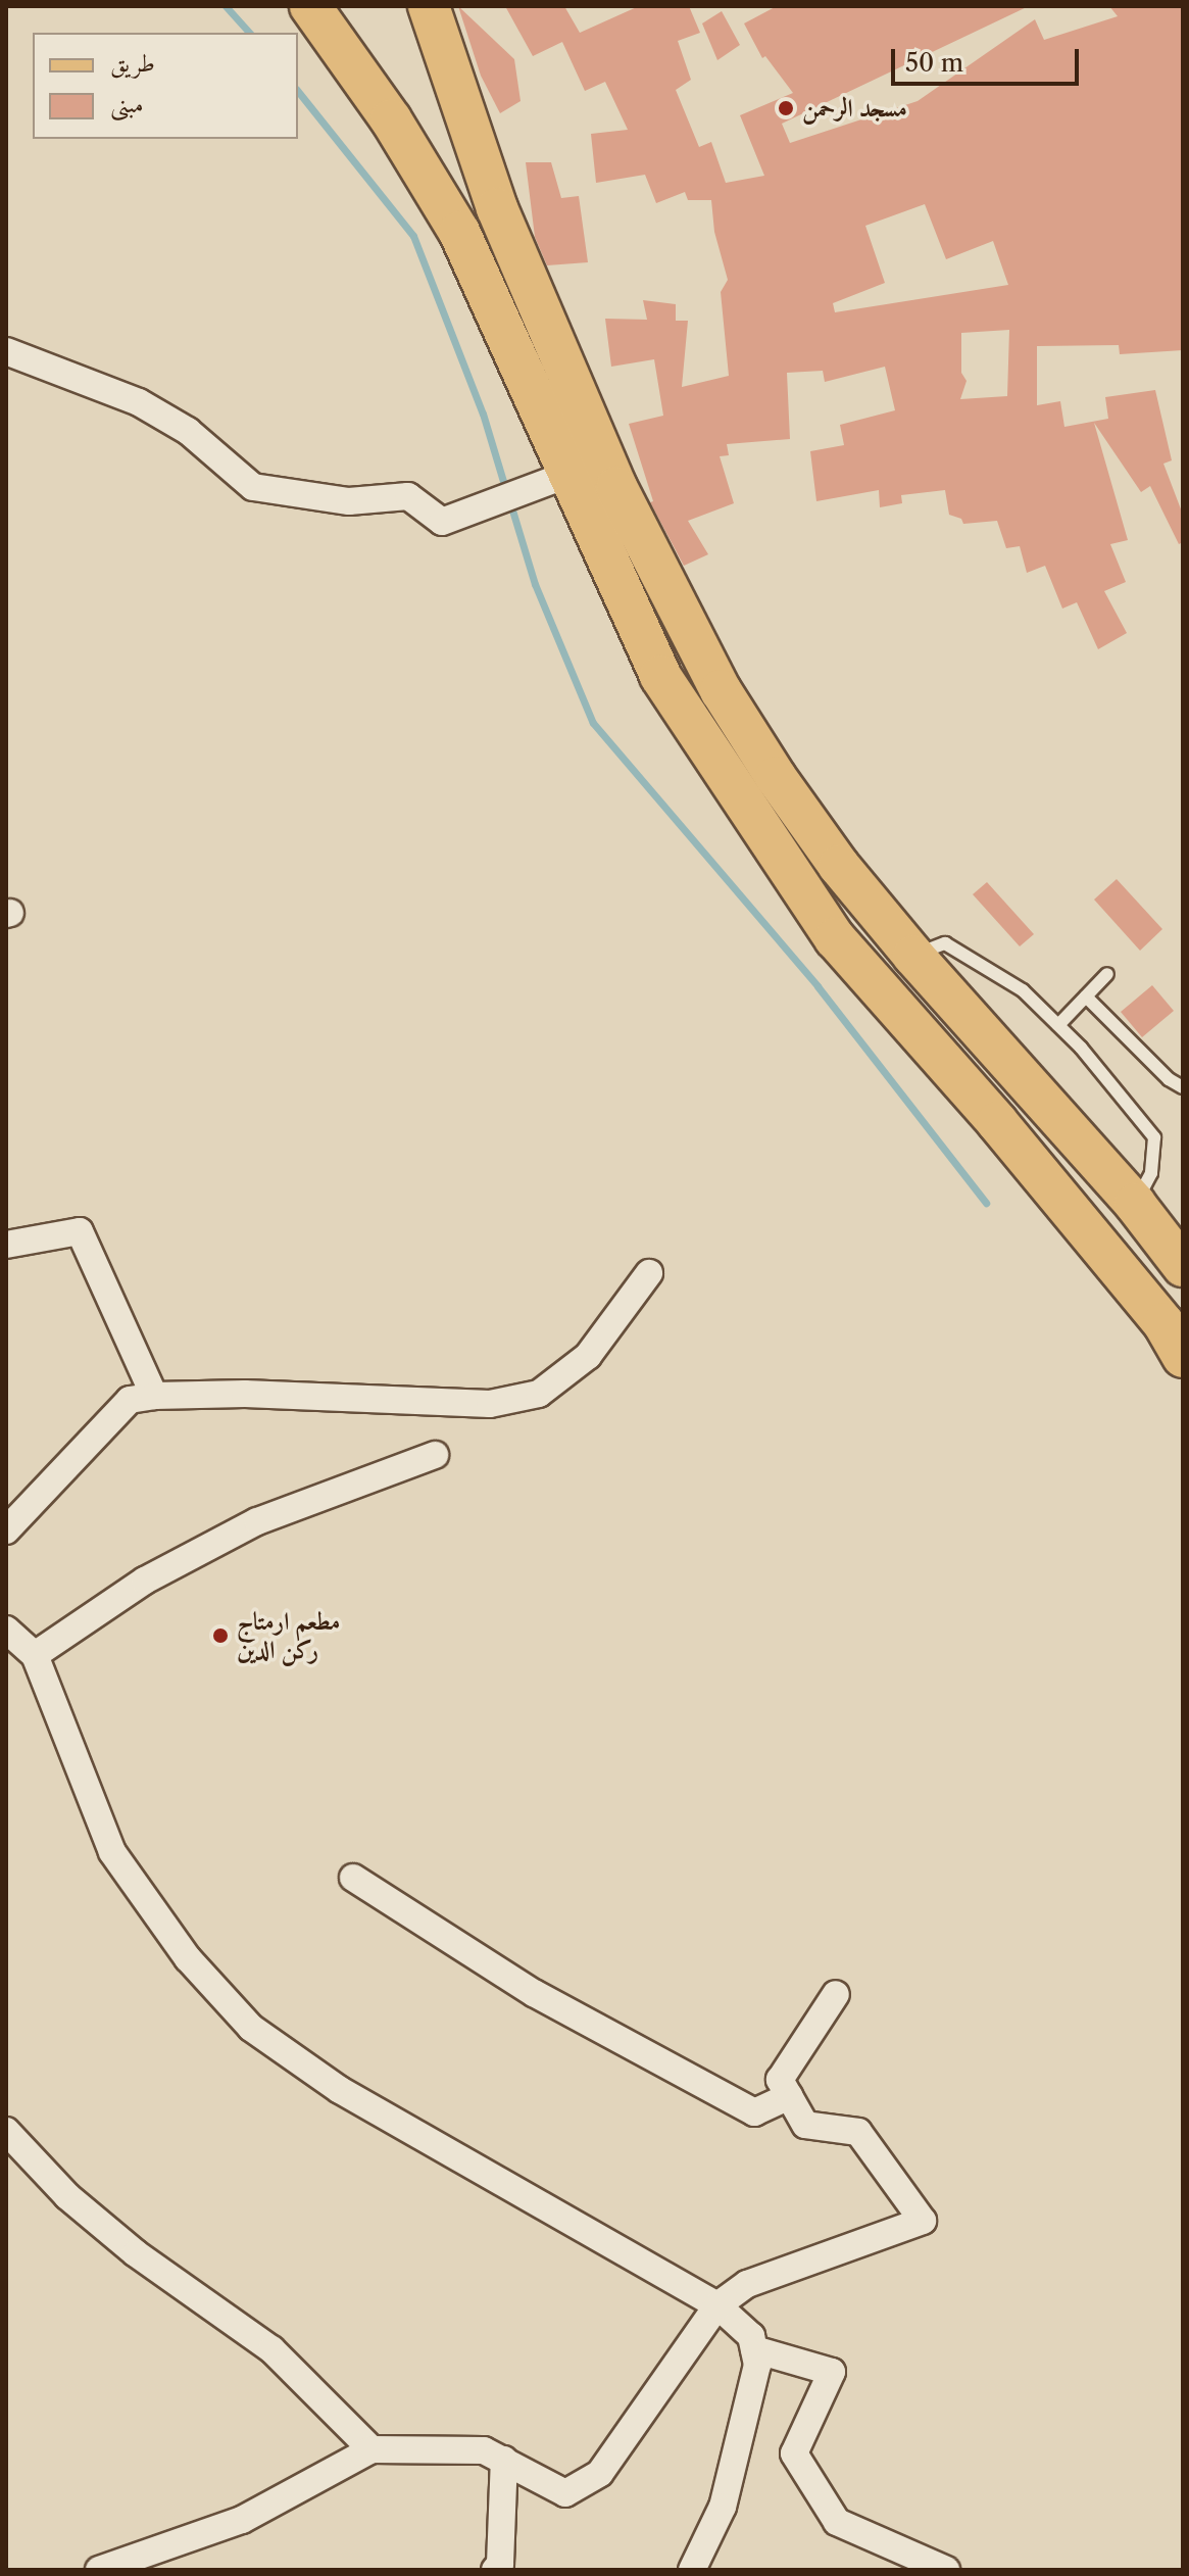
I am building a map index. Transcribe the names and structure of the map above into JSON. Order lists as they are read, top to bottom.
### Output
{
  "places": ["مسجد الرحمن", "مطعم ارمتاج ركن الدين"],
  "legend": ["طريق", "مبنى"],
  "scale_bar": "50 m"
}
